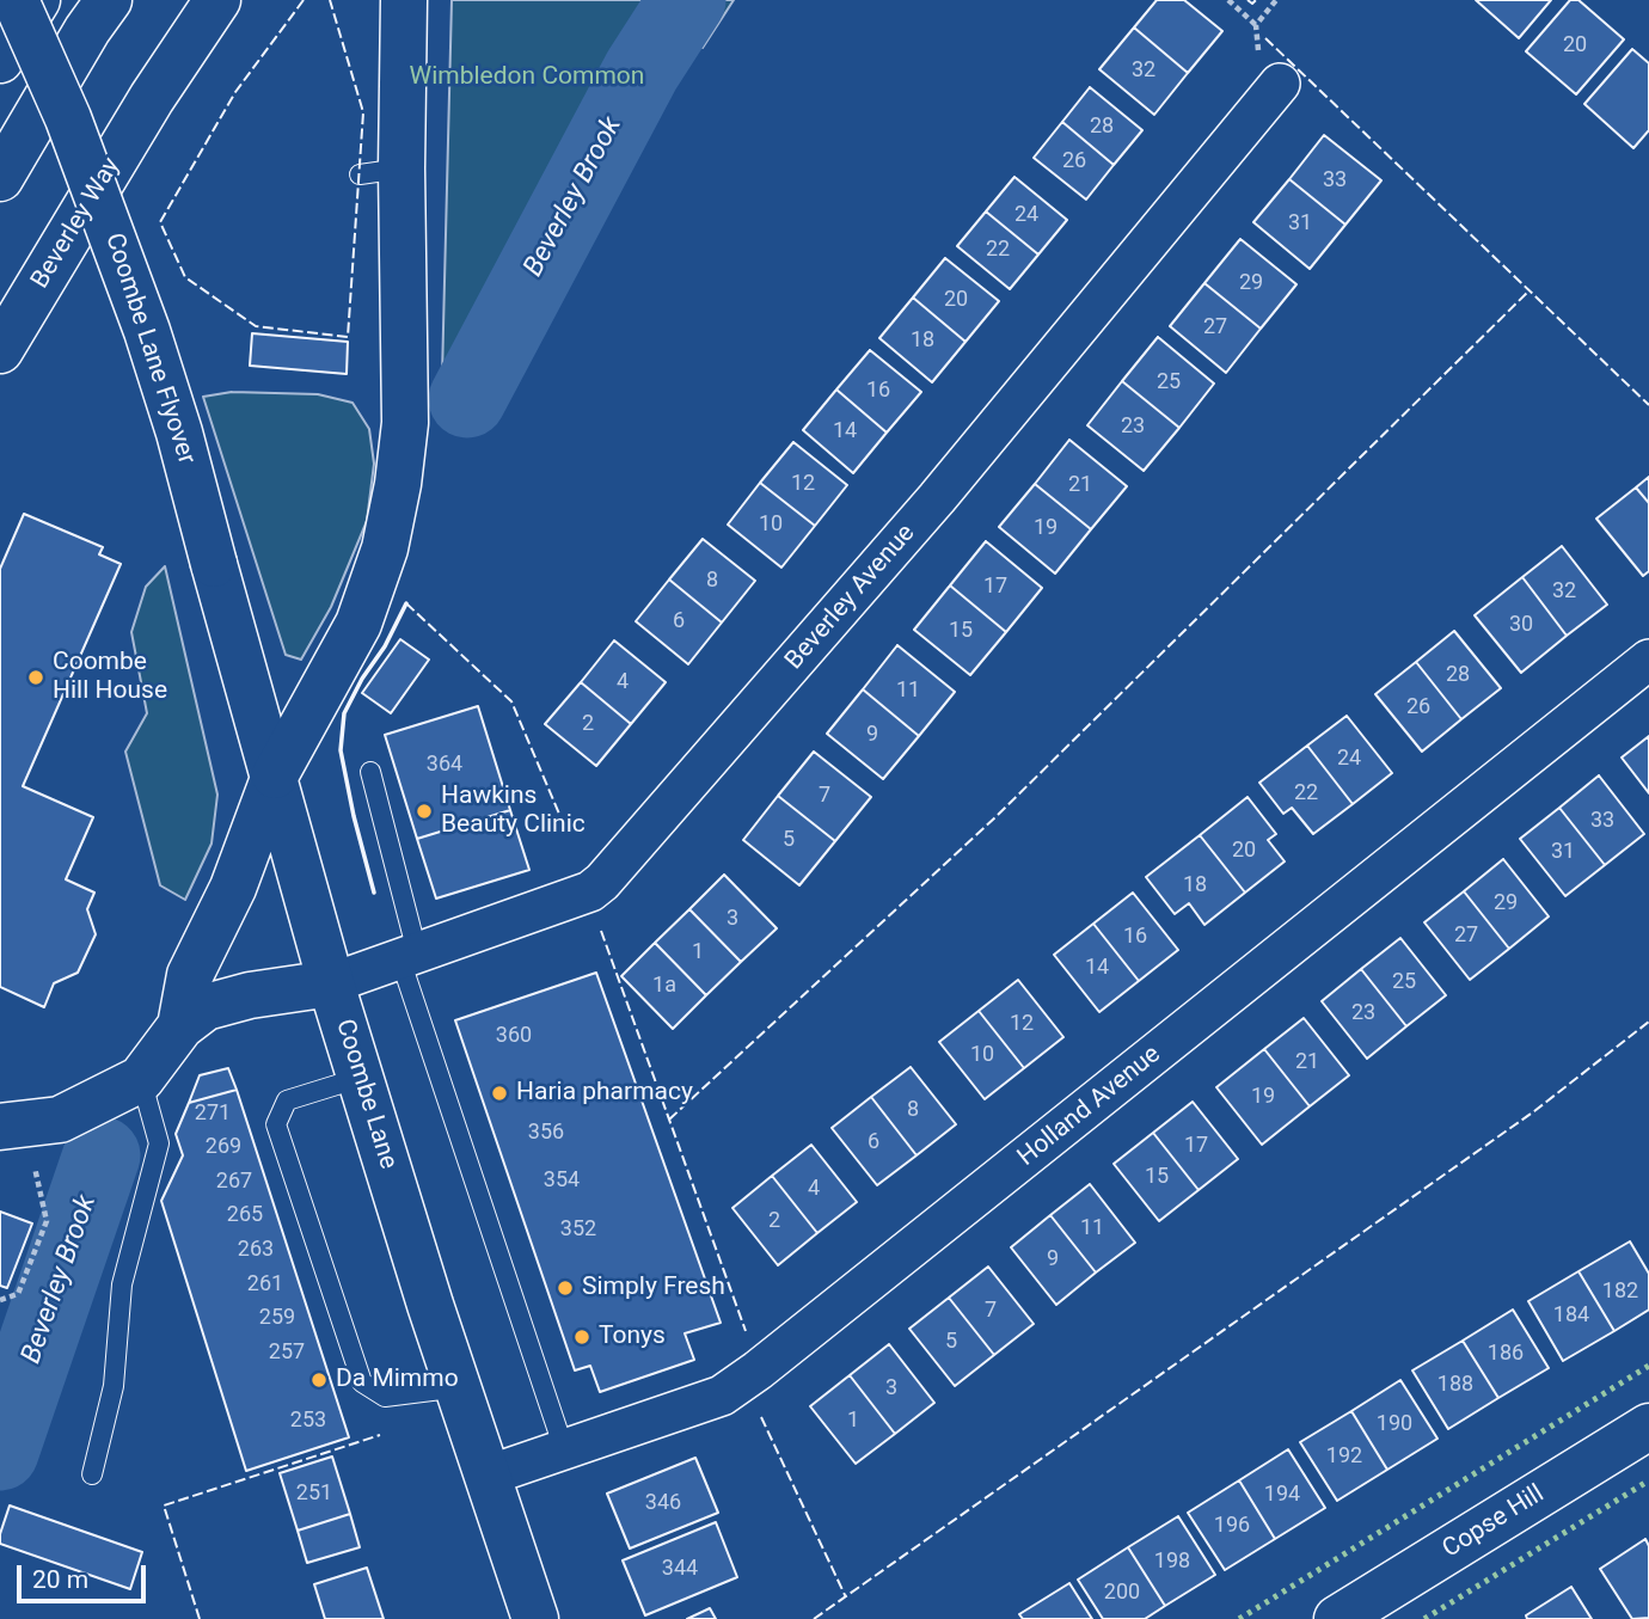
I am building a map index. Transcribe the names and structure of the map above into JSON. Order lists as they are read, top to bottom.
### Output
{
  "streets": {
    "main road": [
      "Beverley Way",
      "Coombe Lane Flyover",
      "Coombe Lane",
      "Copse Hill"
    ],
    "street": ["Beverley Avenue", "Holland Avenue"]
  },
  "crossings": [
    ["Coombe Lane Flyover", "Coombe Lane"],
    ["Beverley Avenue", "Coombe Lane"],
    ["Coombe Lane", "Holland Avenue"]
  ],
  "water": ["Beverley Brook"],
  "parks": ["Wimbledon Common"],
  "places": [
    "Coombe Hill House",
    "Hawkins Beauty Clinic",
    "Haria pharmacy",
    "Simply Fresh",
    "Tonys",
    "Da Mimmo"
  ],
  "house_numbers": [
    "20",
    "32",
    "28",
    "26",
    "33",
    "24",
    "31",
    "22",
    "29",
    "20",
    "27",
    "18",
    "25",
    "16",
    "23",
    "14",
    "12",
    "21",
    "10",
    "19",
    "8",
    "17",
    "32",
    "6",
    "30",
    "15",
    "28",
    "4",
    "11",
    "26",
    "2",
    "9",
    "24",
    "364",
    "22",
    "7",
    "33",
    "5",
    "20",
    "31",
    "18",
    "29",
    "3",
    "27",
    "16",
    "1",
    "14",
    "25",
    "1a",
    "23",
    "12",
    "360",
    "10",
    "21",
    "19",
    "8",
    "271",
    "356",
    "6",
    "17",
    "269",
    "15",
    "354",
    "267",
    "4",
    "265",
    "2",
    "11",
    "352",
    "263",
    "9",
    "261",
    "182",
    "7",
    "184",
    "259",
    "5",
    "257",
    "186",
    "188",
    "3",
    "253",
    "1",
    "190",
    "192",
    "251",
    "194",
    "346",
    "196",
    "198",
    "344",
    "200"
  ],
  "scale_bar": "20 m"
}
